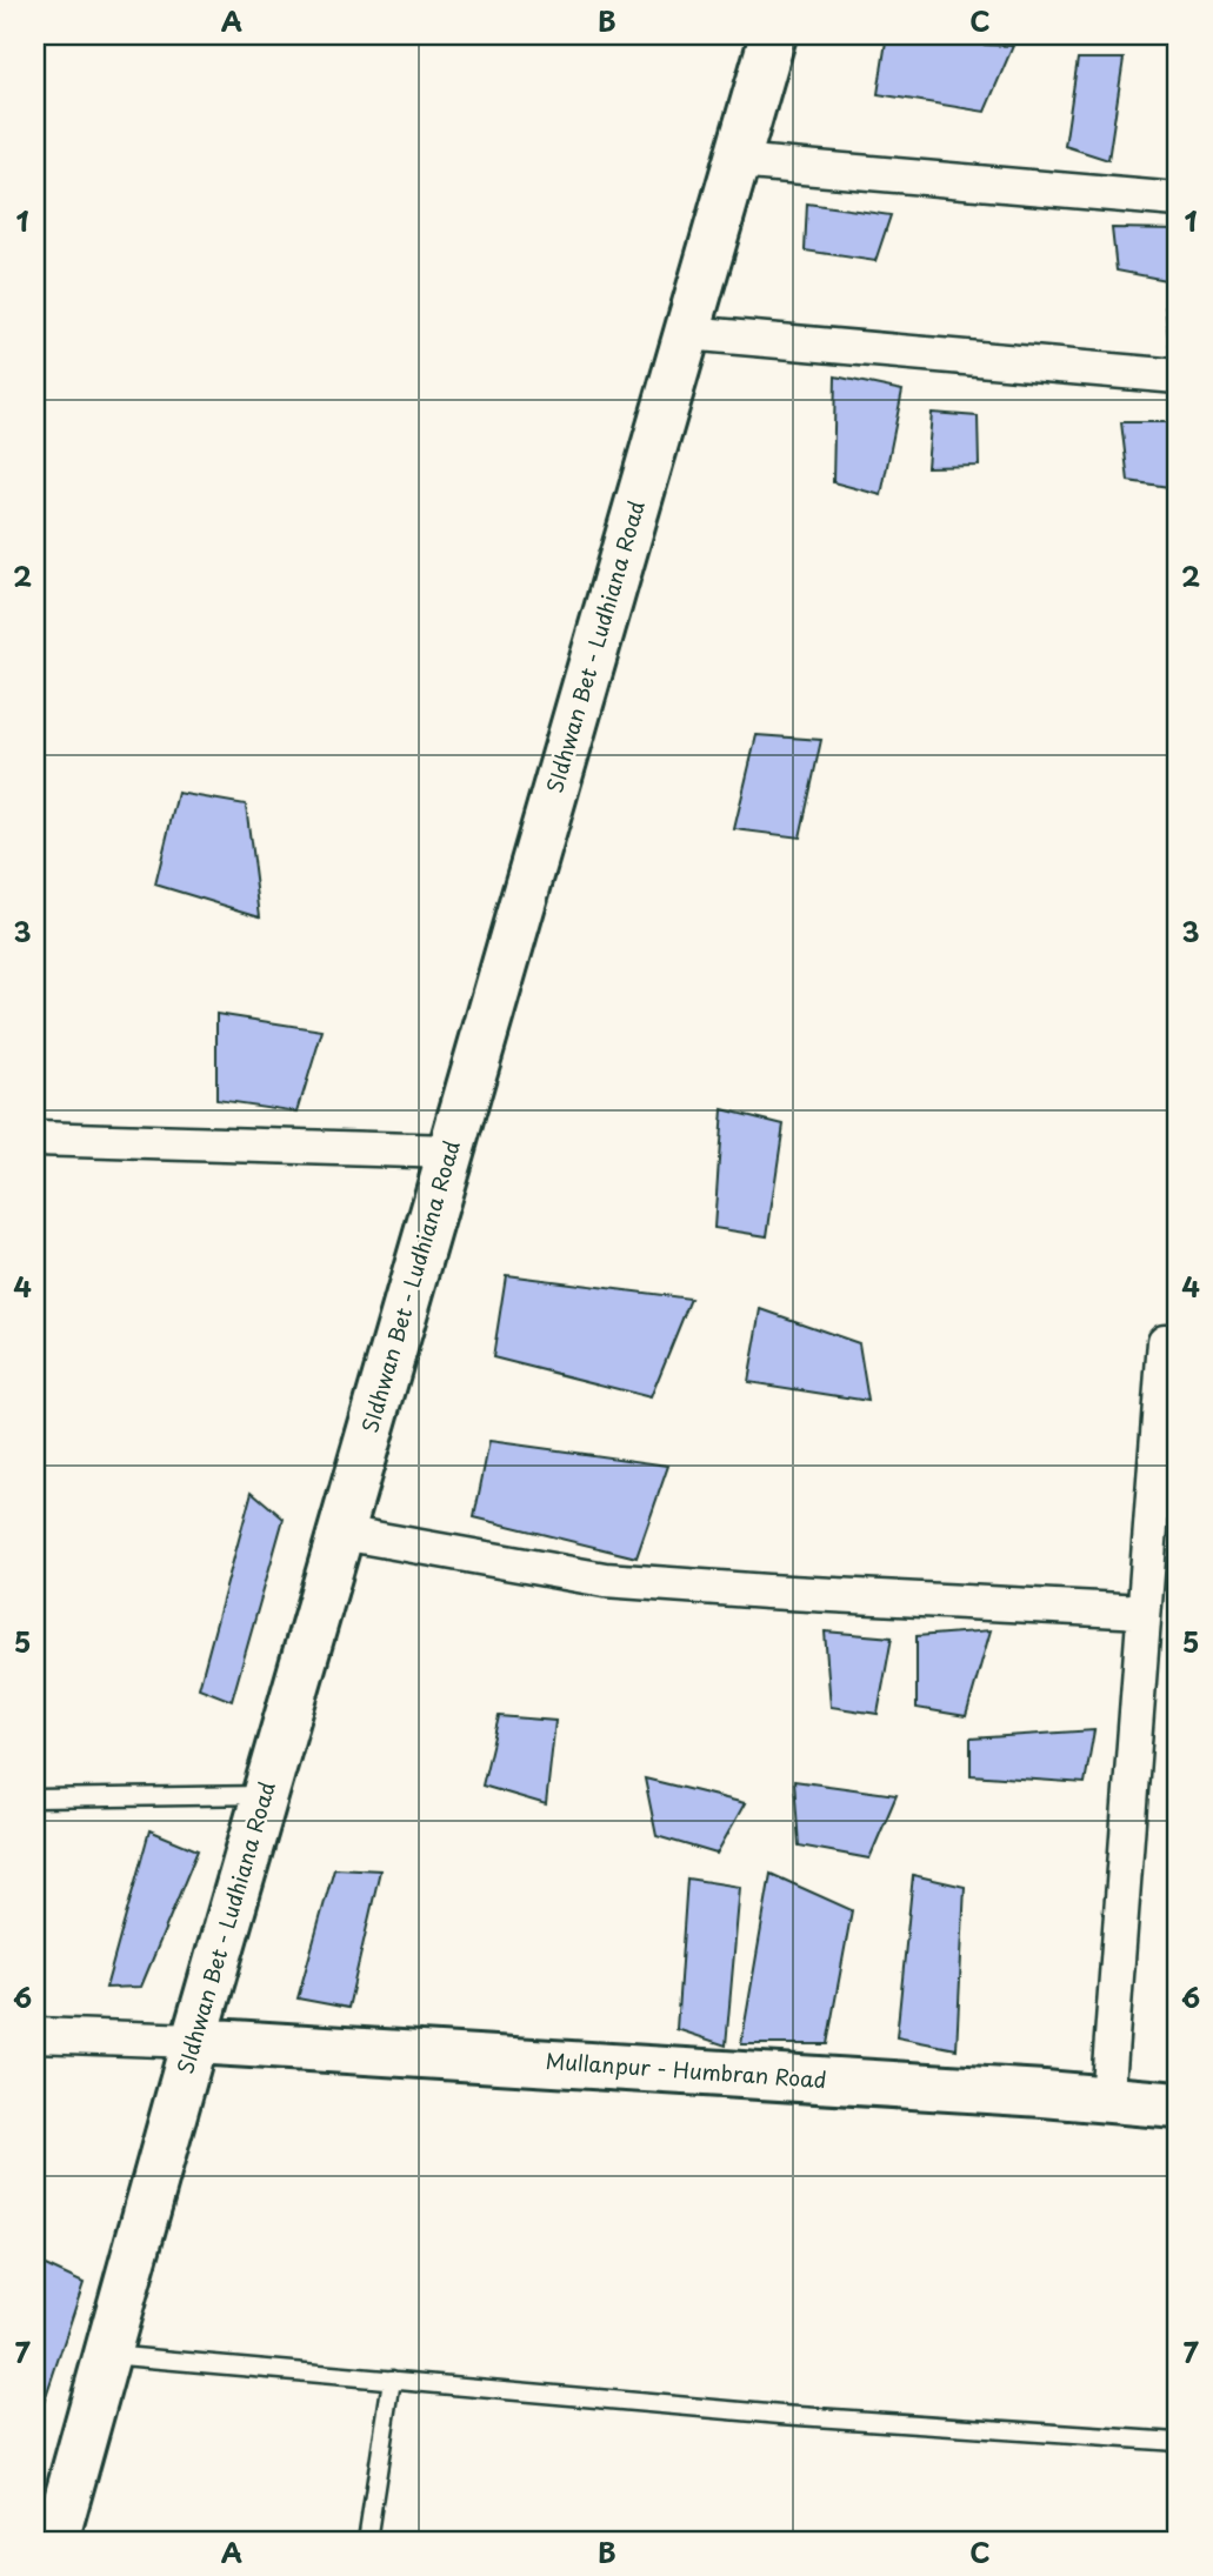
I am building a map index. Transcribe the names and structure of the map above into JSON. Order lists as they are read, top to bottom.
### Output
{
  "streets": {
    "main road": ["SIdhwan Bet - Ludhiana Road", "Mullanpur - Humbran Road"]
  },
  "crossings": [
    ["SIdhwan Bet - Ludhiana Road", "Mullanpur - Humbran Road"]
  ],
  "grid": {
    "columns": ["A", "B", "C"],
    "rows": [
      "1",
      "2",
      "3",
      "4",
      "5",
      "6",
      "7"
    ]
  }
}
